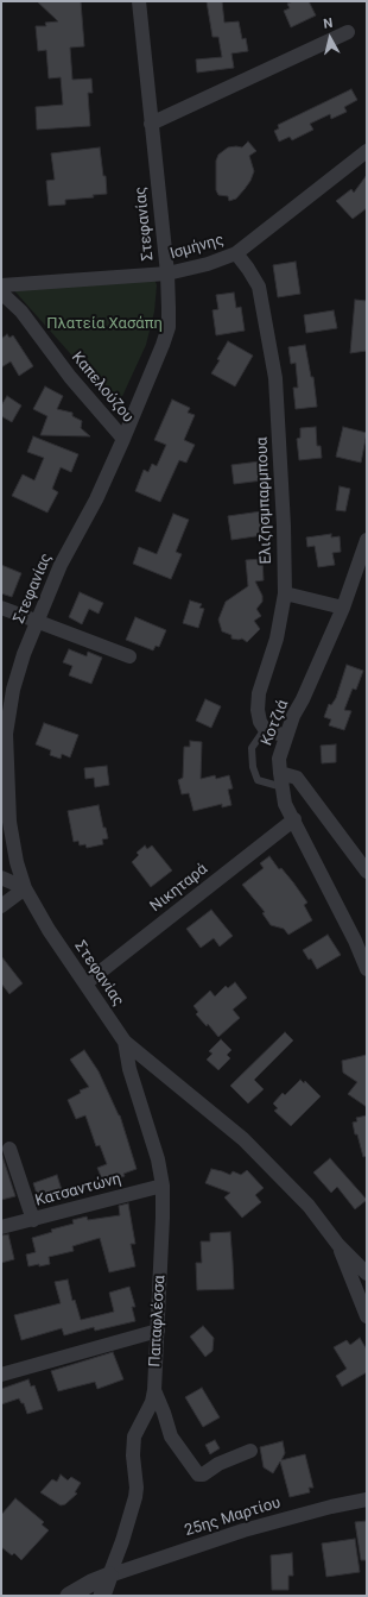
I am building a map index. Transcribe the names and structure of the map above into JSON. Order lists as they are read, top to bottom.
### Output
{
  "streets": {
    "street": [
      "Στεφανίας",
      "Ισμήνης",
      "Καπελούζου",
      "Ελιζησμπαρμπουα",
      "Κοτζιά",
      "Νικηταρά",
      "Κατσαντώνη",
      "Παπαφλέσσα",
      "25ης Μαρτίου"
    ]
  },
  "crossings": [
    ["Στεφανίας", "Ισμήνης"],
    ["Στεφανίας", "Καπελούζου"],
    ["Στεφανίας", "Νικηταρά"],
    ["Στεφανίας", "Παπαφλέσσα"],
    ["Ισμήνης", "Ελιζησμπαρμπουα"],
    ["Κοτζιά", "Νικηταρά"],
    ["Κατσαντώνη", "Παπαφλέσσα"],
    ["Παπαφλέσσα", "25ης Μαρτίου"]
  ],
  "parks": ["Πλατεία Χασάπη"],
  "north": "top"
}
